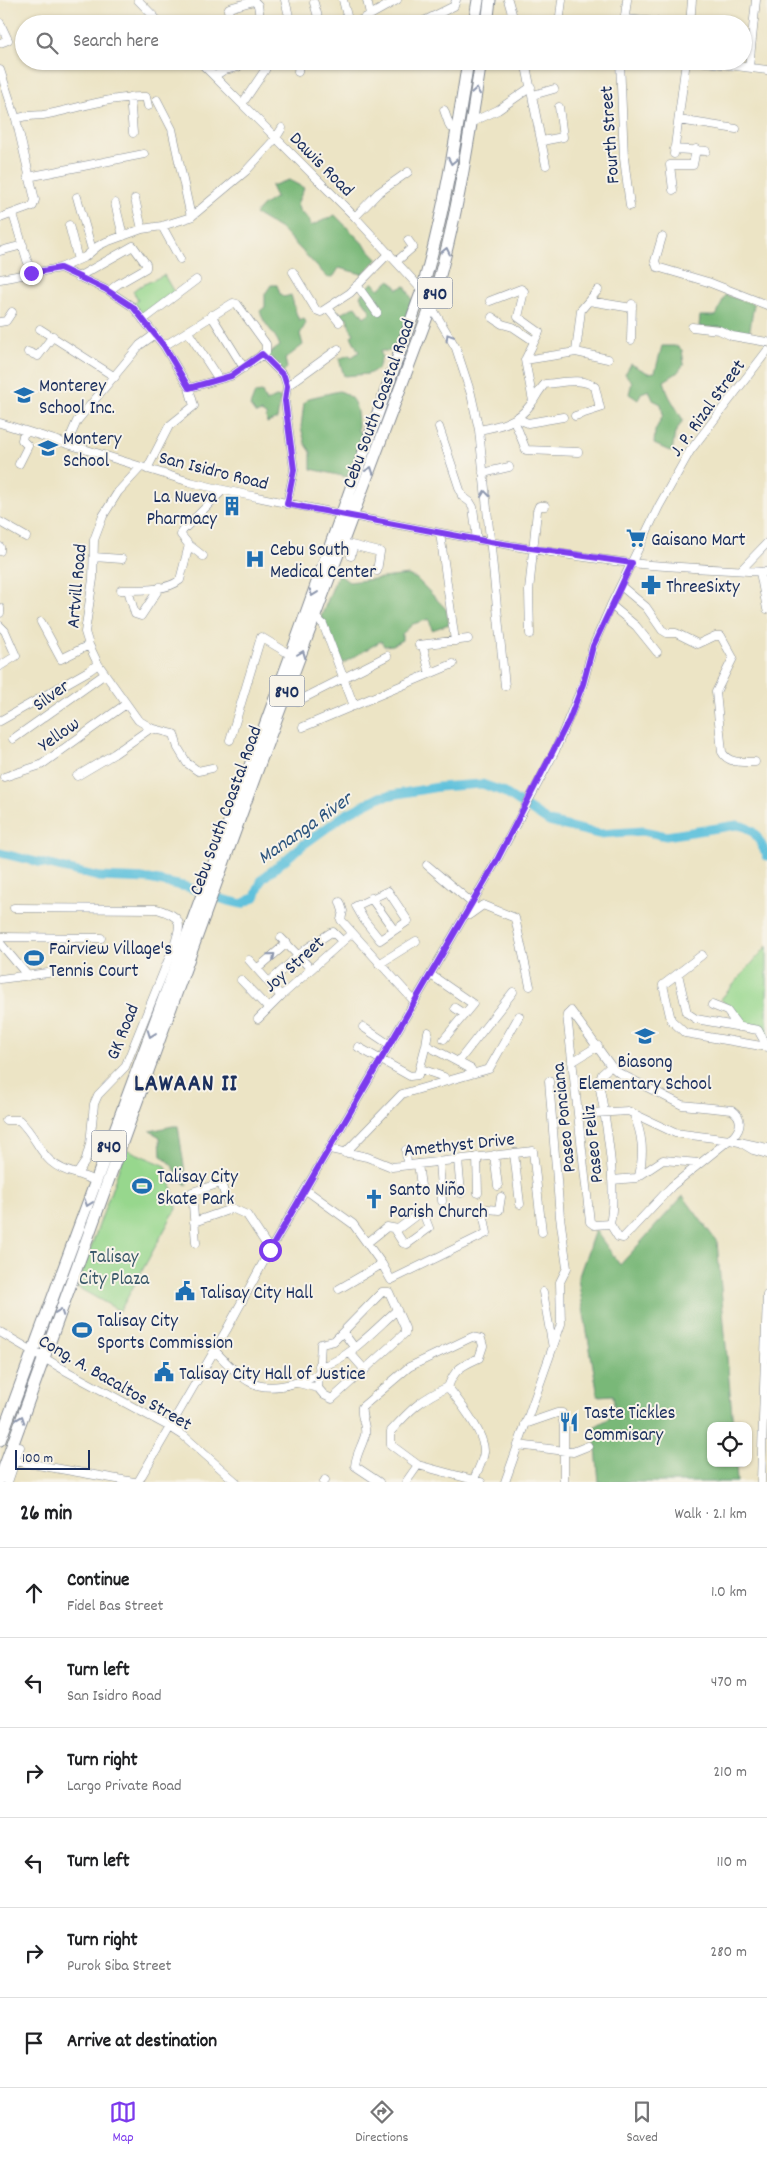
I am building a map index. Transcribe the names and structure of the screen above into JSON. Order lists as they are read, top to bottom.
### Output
{
  "streets": {
    "highway": ["840", "Cebu South Coastal Road"],
    "street": [
      "Fourth Street",
      "Dawis Road",
      "J. P. Rizal Street",
      "San Isidro Road",
      "Artvill Road",
      "Silver",
      "Yellow",
      "Joy Street",
      "GK Road",
      "Paseo Ponciana",
      "Amethyst Drive",
      "Paseo Feliz",
      "Cong. A. Bacaltos Street"
    ]
  },
  "crossings": [
    ["Dawis Road", "Cebu South Coastal Road"],
    ["Cebu South Coastal Road", "San Isidro Road"],
    ["Cebu South Coastal Road", "Cong. A. Bacaltos Street"],
    ["J. P. Rizal Street", "San Isidro Road"],
    ["J. P. Rizal Street", "Amethyst Drive"],
    ["J. P. Rizal Street", "Cong. A. Bacaltos Street"],
    ["San Isidro Road", "Artvill Road"],
    ["Artvill Road", "Silver"],
    ["Artvill Road", "Yellow"],
    ["Paseo Ponciana", "Paseo Feliz"]
  ],
  "districts": ["LAWAAN II"],
  "water": ["Mananga River"],
  "parks": ["Talisay City Plaza"],
  "places": {
    "school or university": ["Monterey School Inc.", "Montery School", "Biasong Elementary School"],
    "building": ["La Nueva Pharmacy"],
    "supermarket": ["Gaisano Mart"],
    "hospital": ["Cebu South Medical Center"],
    "pharmacy": ["ThreeSixty"],
    "sports": ["Fairview Village's Tennis Court", "Talisay City Skate Park", "Talisay City Sports Commission"],
    "church": ["Santo Niño Parish Church"],
    "public building": ["Talisay City Hall", "Talisay City Hall of Justice"],
    "restaurant": ["Taste Tickles Commisary"]
  },
  "scale_bar": "100 m",
  "page": {
    "search": "Search here",
    "scale": "100 m",
    "heading": ["26 min", "Walk · 2.1 km"],
    "list": [
      ["Continue", "Fidel Bas Street", "1.0 km"],
      ["Turn left", "San Isidro Road", "470 m"],
      ["Turn right", "Largo Private Road", "210 m"],
      ["Turn left", "110 m"],
      ["Turn right", "Purok Siba Street", "280 m"],
      "Arrive at destination"
    ],
    "nav": ["Map", "Directions", "Saved"]
  }
}
